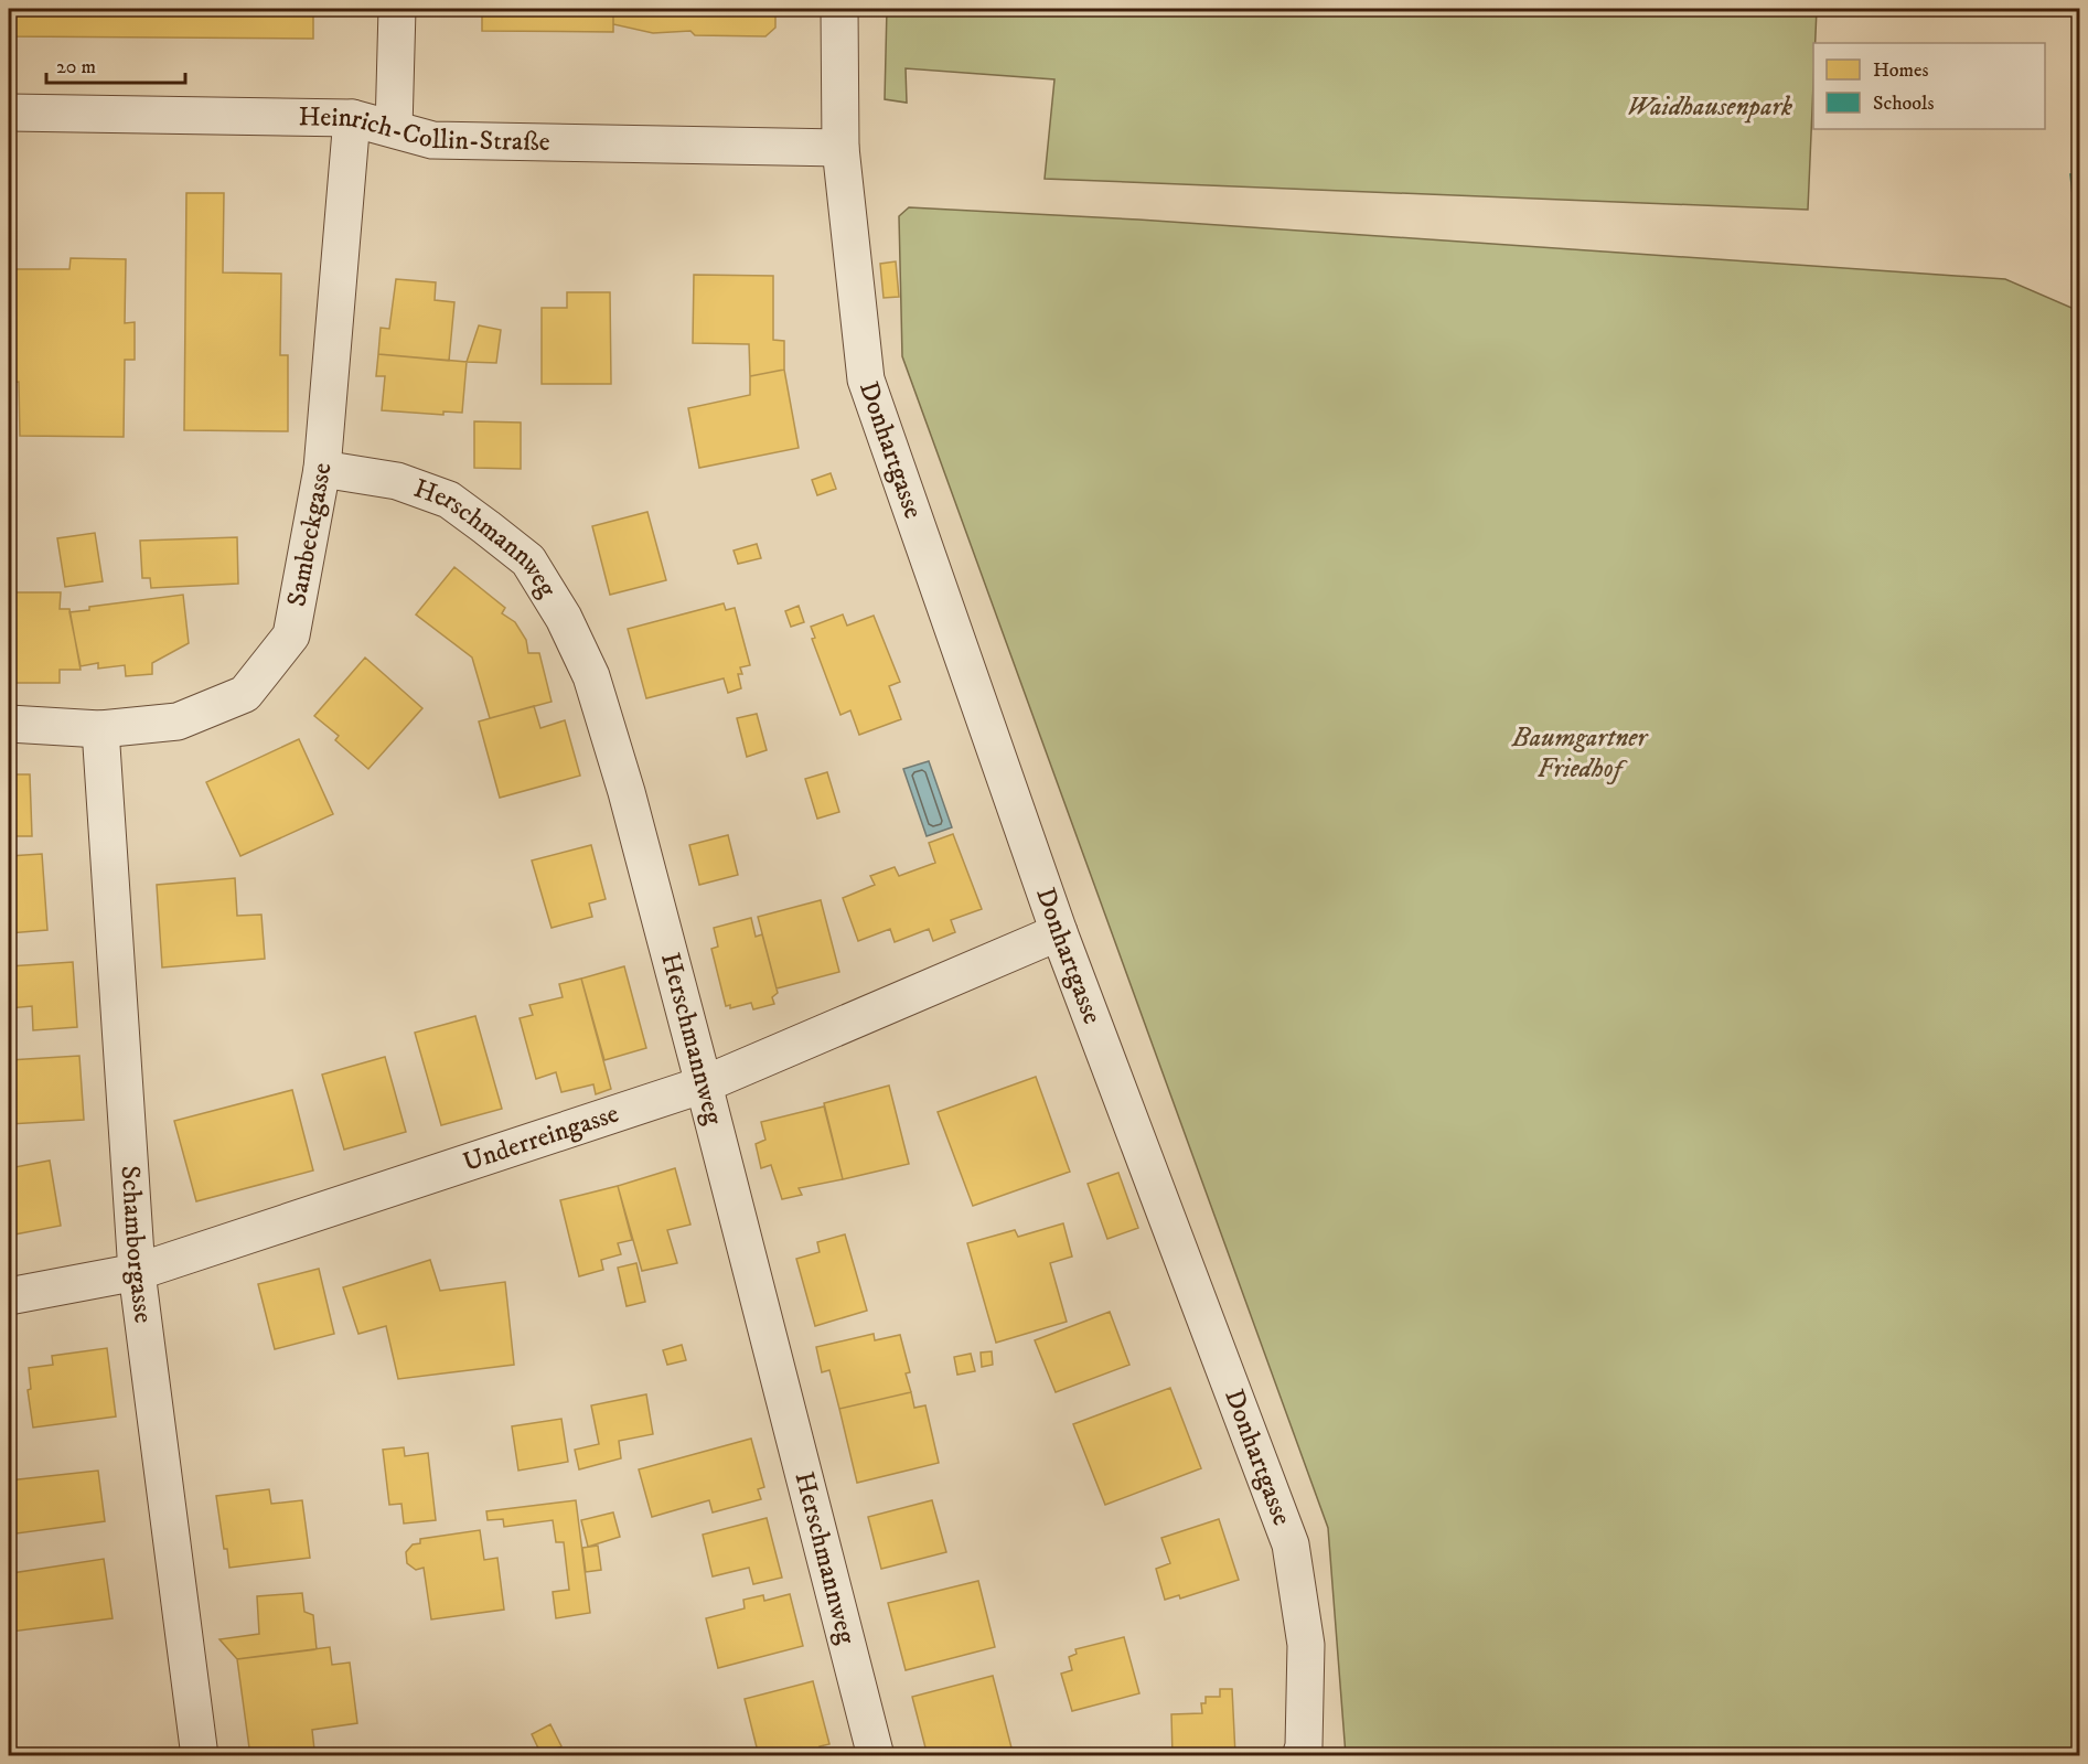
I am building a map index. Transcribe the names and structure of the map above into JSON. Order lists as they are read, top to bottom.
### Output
{
  "streets": {
    "street": [
      "Heinrich-Collin-Straße",
      "Donhartgasse",
      "Sambeckgasse",
      "Herschmannweg",
      "Underreingasse",
      "Schamborgasse"
    ]
  },
  "crossings": [
    ["Heinrich-Collin-Straße", "Donhartgasse"],
    ["Heinrich-Collin-Straße", "Sambeckgasse"],
    ["Donhartgasse", "Underreingasse"],
    ["Sambeckgasse", "Herschmannweg"],
    ["Sambeckgasse", "Schamborgasse"],
    ["Herschmannweg", "Underreingasse"],
    ["Underreingasse", "Schamborgasse"]
  ],
  "parks": ["Waidhausenpark", "Baumgartner Friedhof"],
  "legend": ["Homes", "Schools"],
  "scale_bar": "20 m"
}
